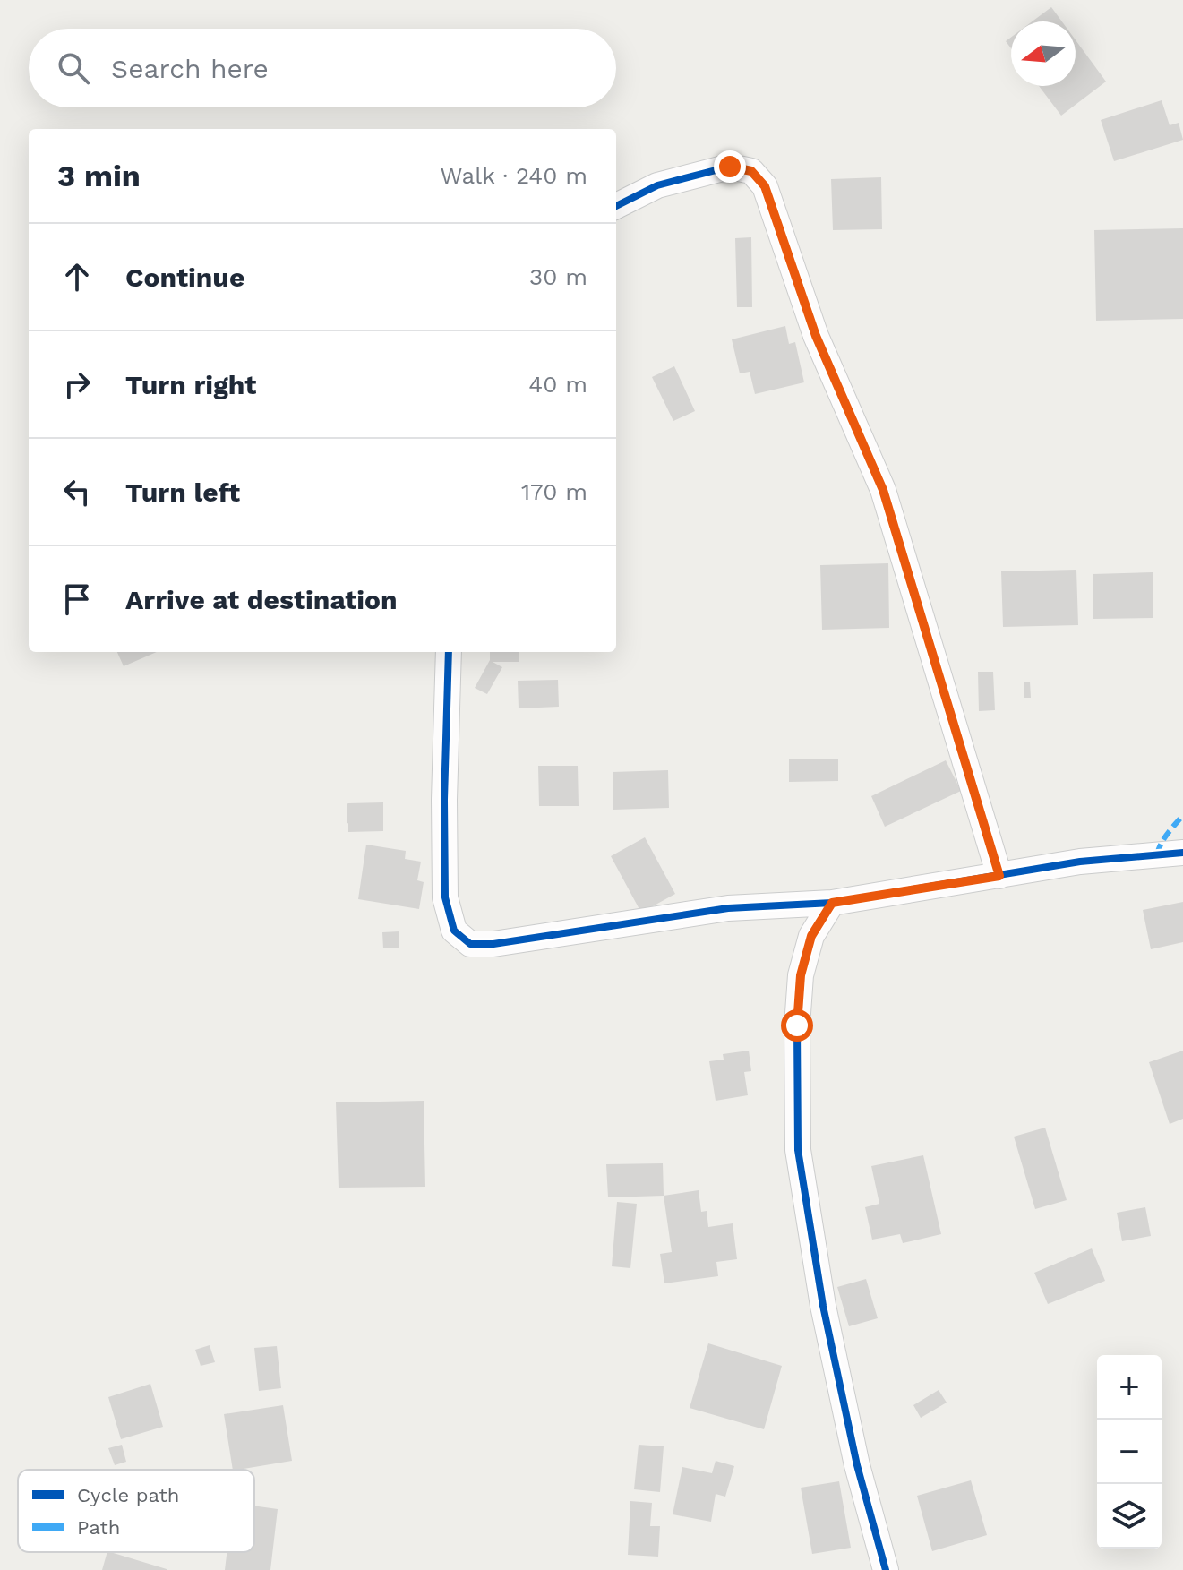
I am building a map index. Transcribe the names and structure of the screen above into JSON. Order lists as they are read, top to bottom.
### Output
{
  "legend": ["Cycle path", "Path"],
  "north": "left",
  "page": {
    "search": "Search here",
    "heading": ["3 min", "Walk · 240 m"],
    "list": [
      ["Continue", "30 m"],
      ["Turn right", "40 m"],
      ["Turn left", "170 m"],
      "Arrive at destination"
    ],
    "map_buttons": ["+", "−"]
  }
}
